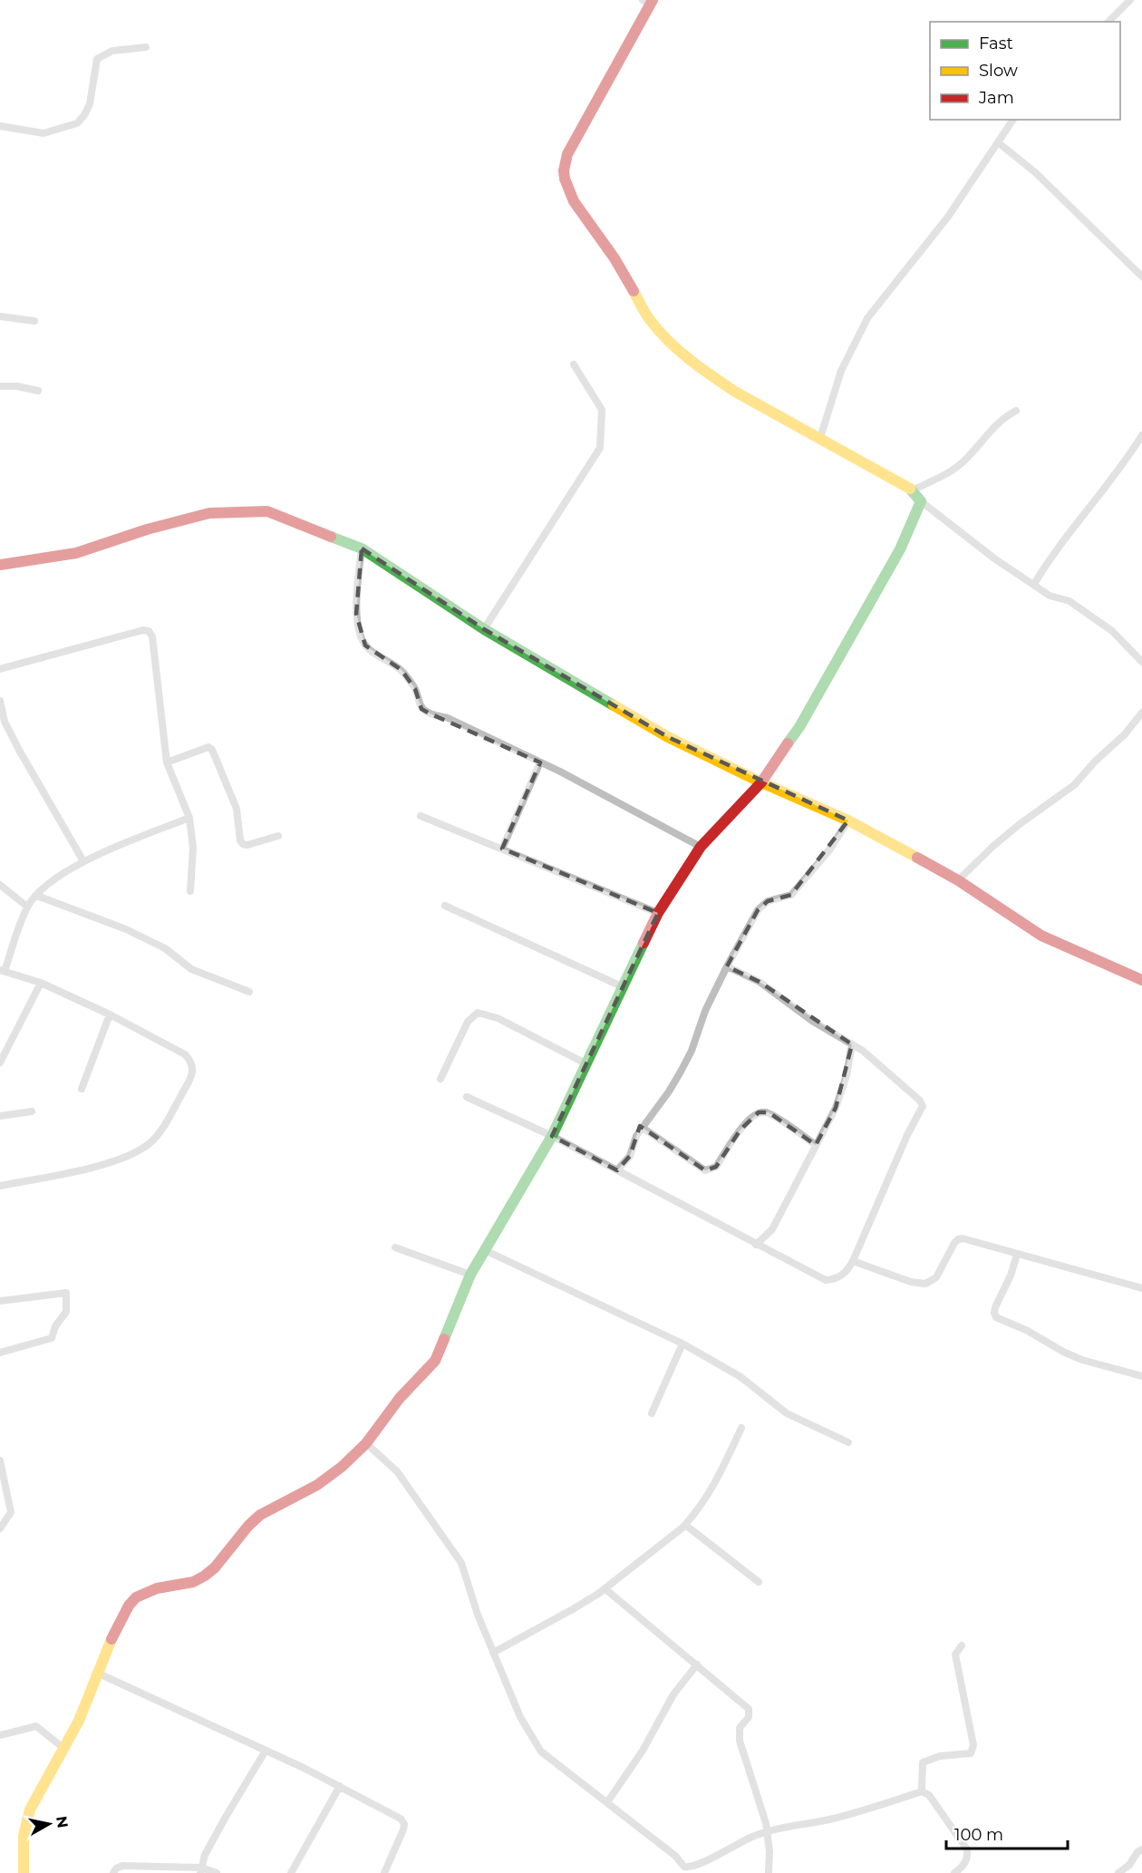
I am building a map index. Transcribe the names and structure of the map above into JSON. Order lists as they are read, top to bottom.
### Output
{
  "legend": ["Fast", "Slow", "Jam"],
  "scale_bar": "100 m",
  "north": "right"
}
